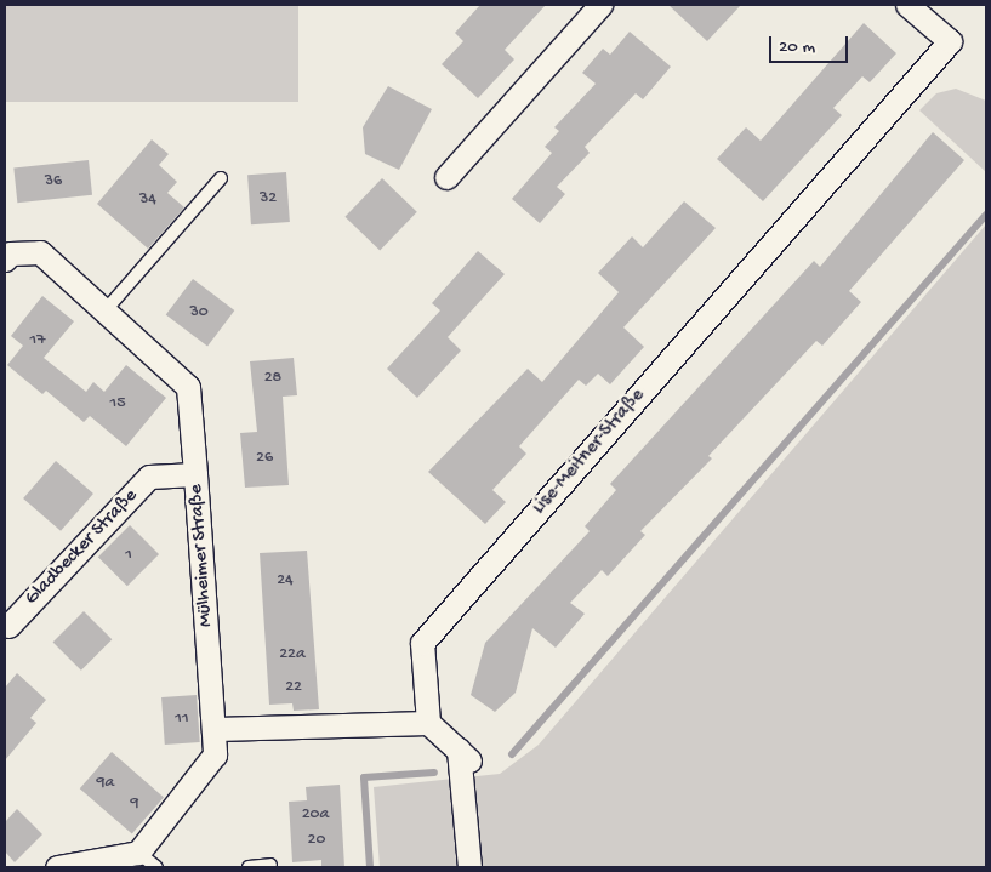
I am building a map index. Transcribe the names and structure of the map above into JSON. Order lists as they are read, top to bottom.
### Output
{
  "streets": {
    "street": ["Lise-Meitner-Straße", "Gladbecker Straße", "Mülheimer Straße"]
  },
  "crossings": [
    ["Gladbecker Straße", "Mülheimer Straße"]
  ],
  "house_numbers": [
    "36",
    "32",
    "34",
    "30",
    "17",
    "28",
    "15",
    "26",
    "1",
    "24",
    "22a",
    "22",
    "11",
    "9a",
    "9",
    "20a",
    "20"
  ],
  "scale_bar": "20 m"
}
